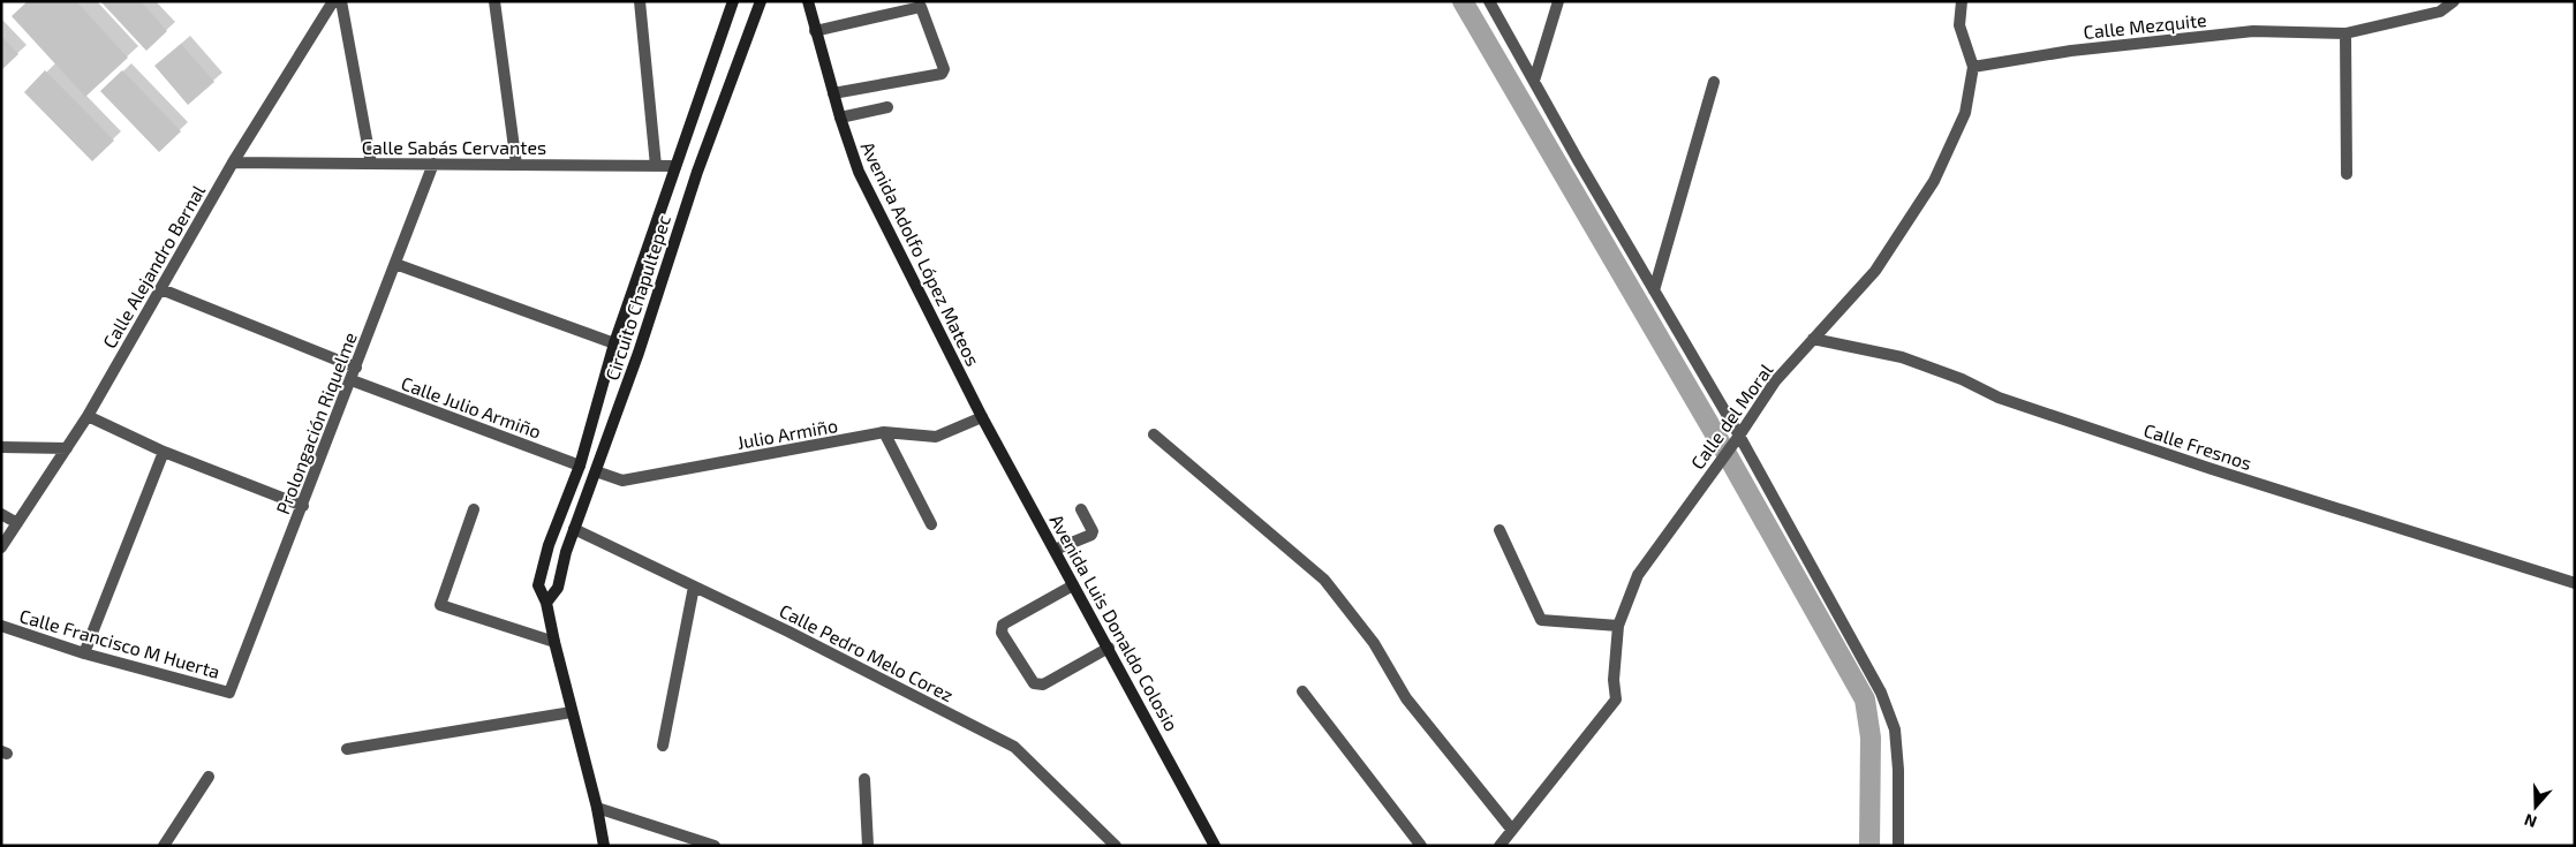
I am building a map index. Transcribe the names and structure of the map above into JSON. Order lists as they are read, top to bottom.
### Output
{
  "streets": {
    "main road": ["Avenida Adolfo López Mateos", "Circuito Chapultepec", "Avenida Luis Donaldo Colosio"],
    "street": [
      "Calle Mezquite",
      "Calle Sabás Cervantes",
      "Calle Alejandro Bernal",
      "Calle Julio Armiño",
      "Calle del Moral",
      "Prolongación Riquelme",
      "Julio Armiño",
      "Calle Fresnos",
      "Calle Francisco M Huerta",
      "Calle Pedro Melo Corez"
    ]
  },
  "crossings": [
    ["Calle Mezquite", "Calle del Moral"],
    ["Calle Sabás Cervantes", "Calle Alejandro Bernal"],
    ["Calle Sabás Cervantes", "Circuito Chapultepec"],
    ["Calle Sabás Cervantes", "Prolongación Riquelme"],
    ["Avenida Adolfo López Mateos", "Julio Armiño"],
    ["Avenida Adolfo López Mateos", "Avenida Luis Donaldo Colosio"],
    ["Circuito Chapultepec", "Calle Julio Armiño"],
    ["Circuito Chapultepec", "Julio Armiño"],
    ["Circuito Chapultepec", "Calle Pedro Melo Corez"],
    ["Calle Julio Armiño", "Prolongación Riquelme"],
    ["Calle del Moral", "Calle Fresnos"],
    ["Prolongación Riquelme", "Calle Francisco M Huerta"],
    ["Julio Armiño", "Avenida Luis Donaldo Colosio"]
  ],
  "north": "bottom"
}
